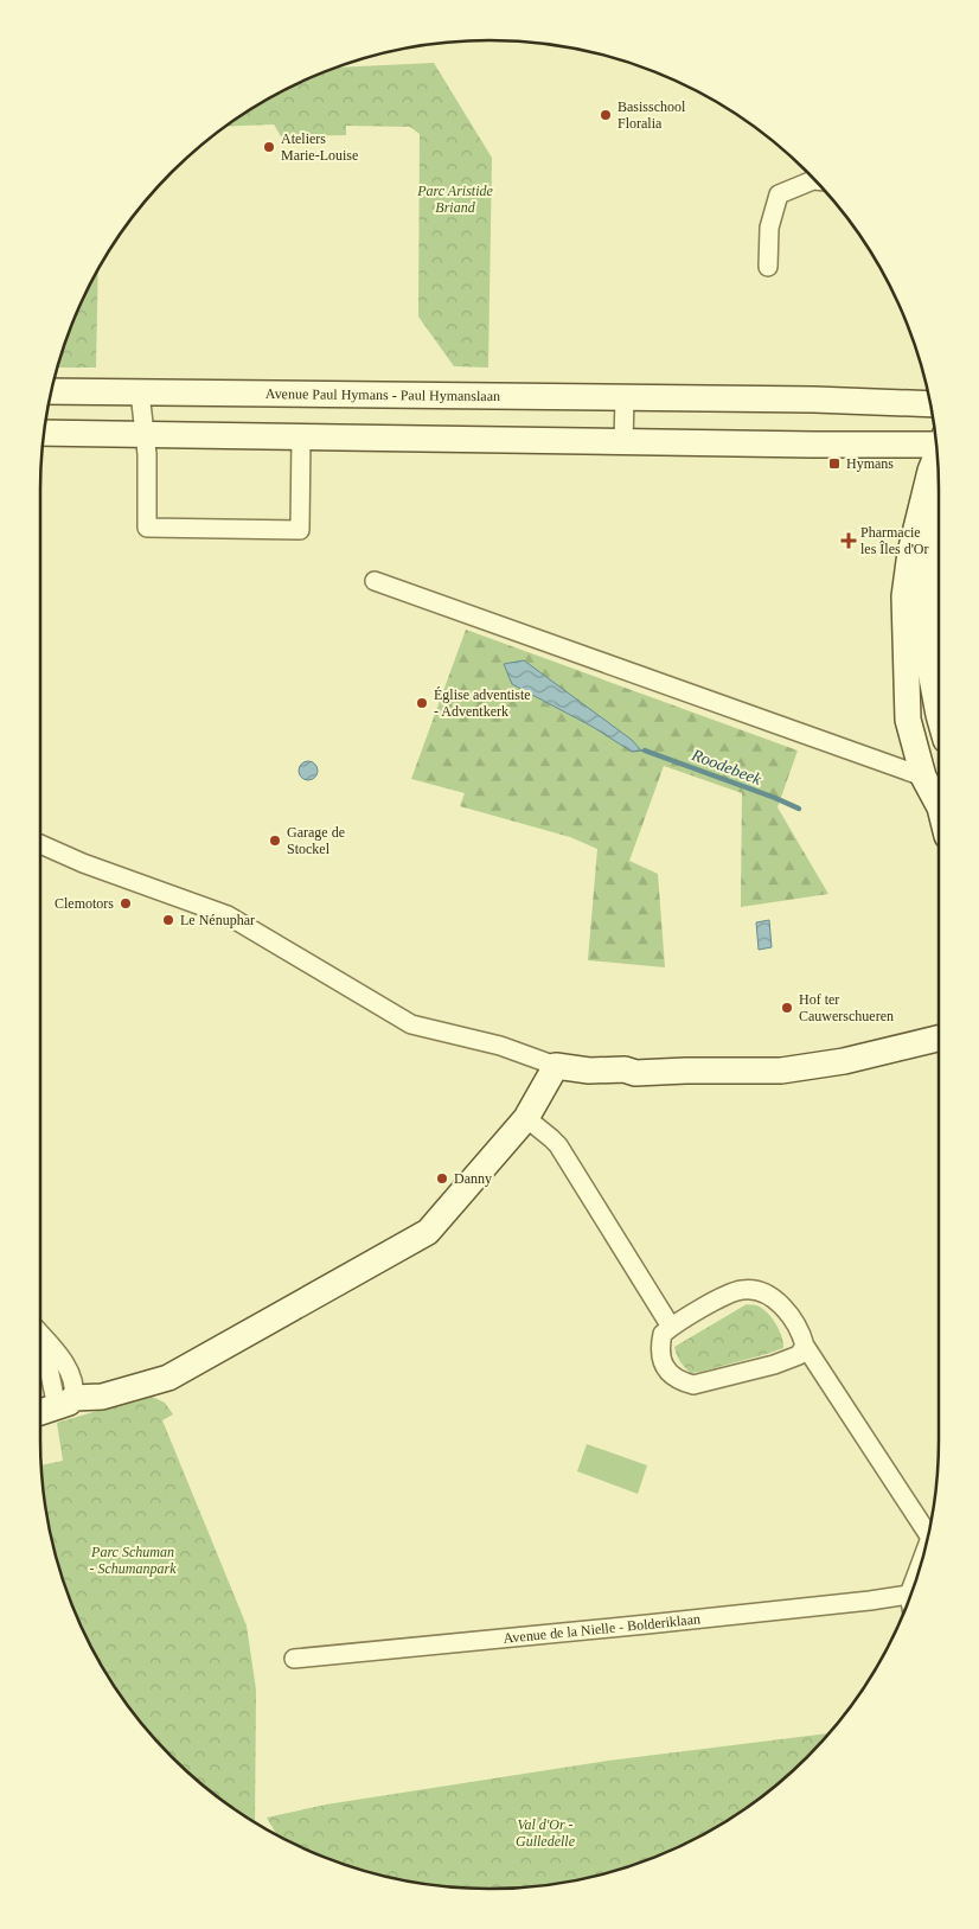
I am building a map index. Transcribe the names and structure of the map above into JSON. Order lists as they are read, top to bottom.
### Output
{
  "streets": {
    "street": ["Avenue Paul Hymans - Paul Hymanslaan", "Avenue de la Nielle - Bolderiklaan"]
  },
  "water": ["Roodebeek"],
  "parks": ["Parc Aristide Briand", "Parc Schuman - Schumanpark", "Val d'Or - Gulledelle"],
  "places": {
    "other": [
      "Basisschool Floralia",
      "Ateliers Marie-Louise",
      "Église adventiste - Adventkerk",
      "Garage de Stockel",
      "Clemotors",
      "Le Nénuphar",
      "Hof ter Cauwerschueren",
      "Danny"
    ],
    "transit": ["Hymans"],
    "health": ["Pharmacie les Îles d'Or"]
  }
}
